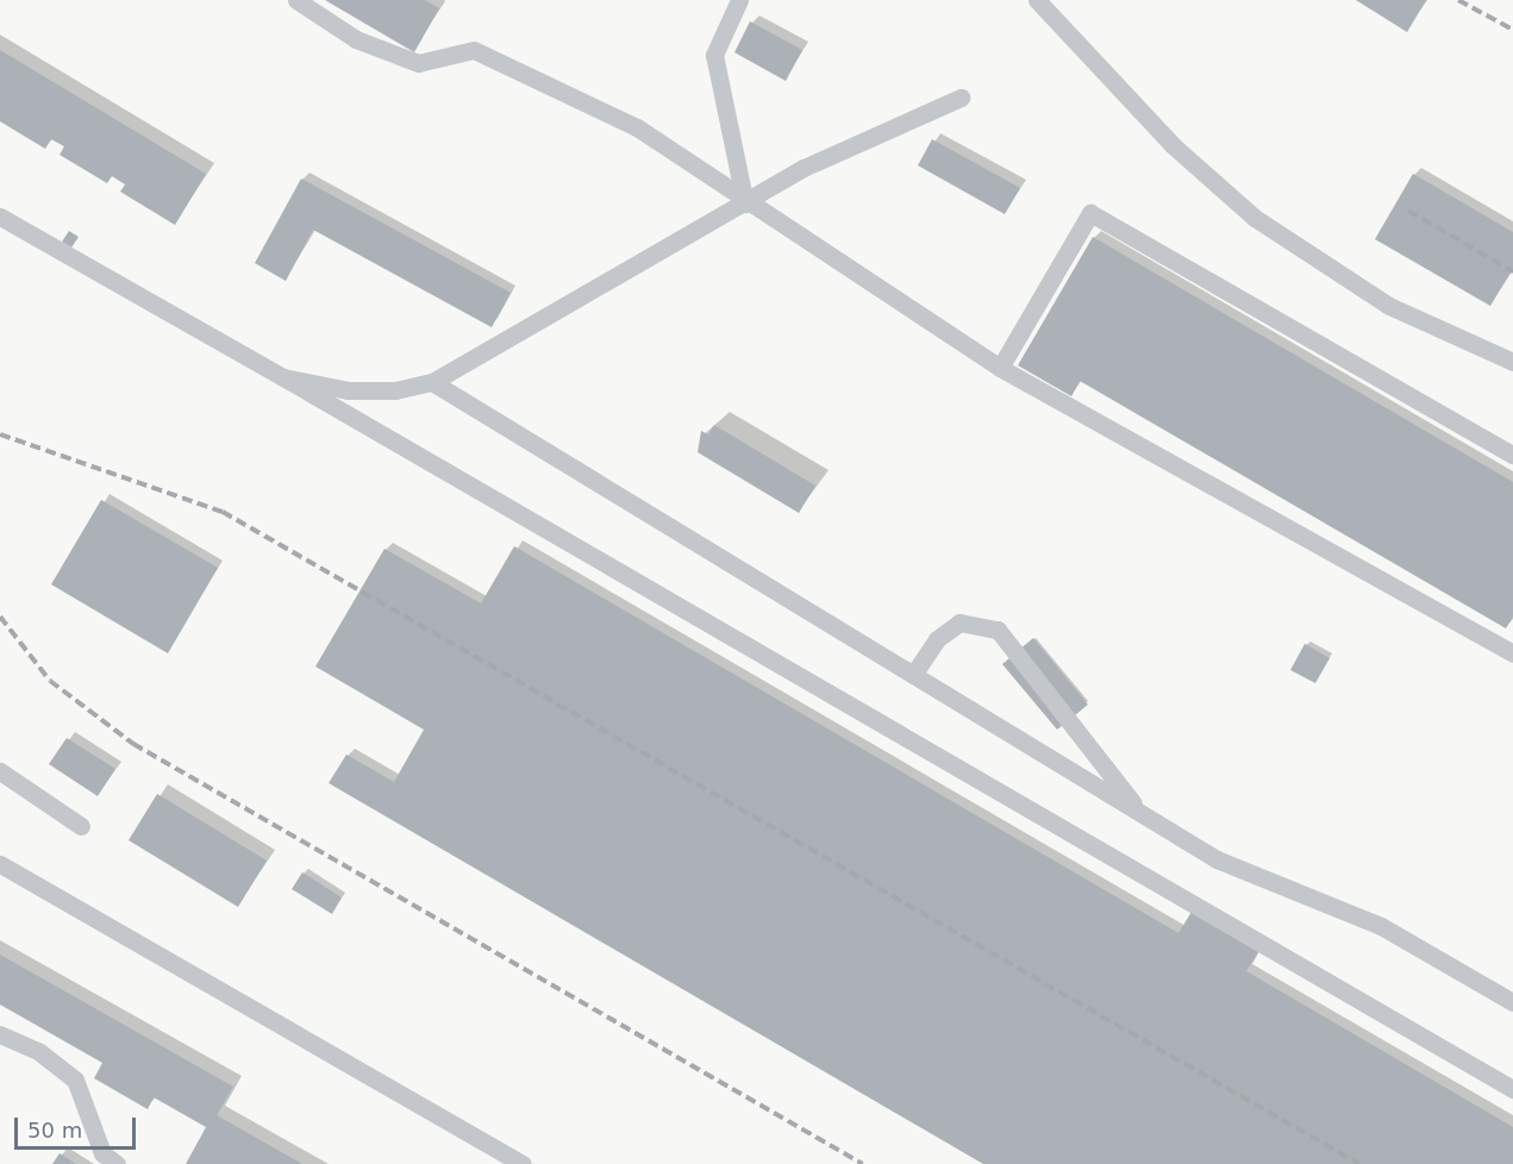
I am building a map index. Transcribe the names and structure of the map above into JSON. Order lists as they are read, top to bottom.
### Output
{
  "scale_bar": "50 m"
}
